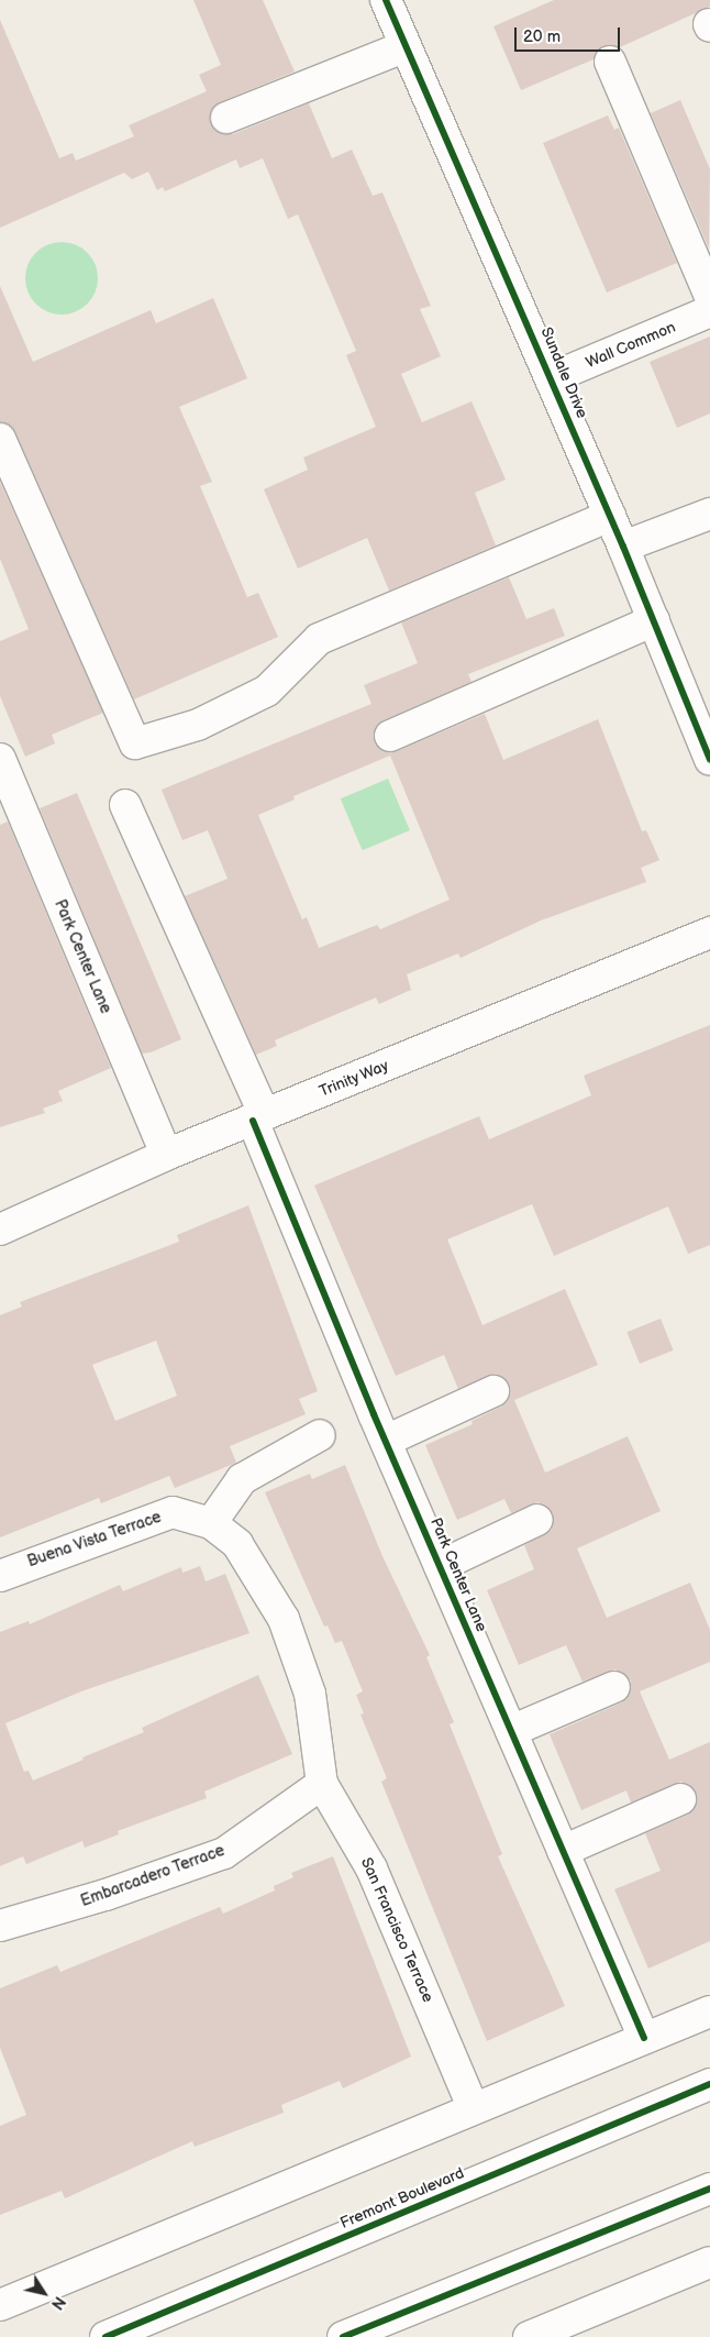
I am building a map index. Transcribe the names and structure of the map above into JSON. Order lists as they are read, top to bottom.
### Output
{
  "streets": {
    "street": [
      "Wall Common",
      "Sundale Drive",
      "Park Center Lane",
      "Trinity Way",
      "Buena Vista Terrace",
      "Embarcadero Terrace",
      "San Francisco Terrace",
      "Fremont Boulevard"
    ]
  },
  "crossings": [
    ["Wall Common", "Sundale Drive"],
    ["Park Center Lane", "Trinity Way"],
    ["Buena Vista Terrace", "San Francisco Terrace"],
    ["Embarcadero Terrace", "San Francisco Terrace"]
  ],
  "scale_bar": "20 m",
  "north": "bottom right"
}
